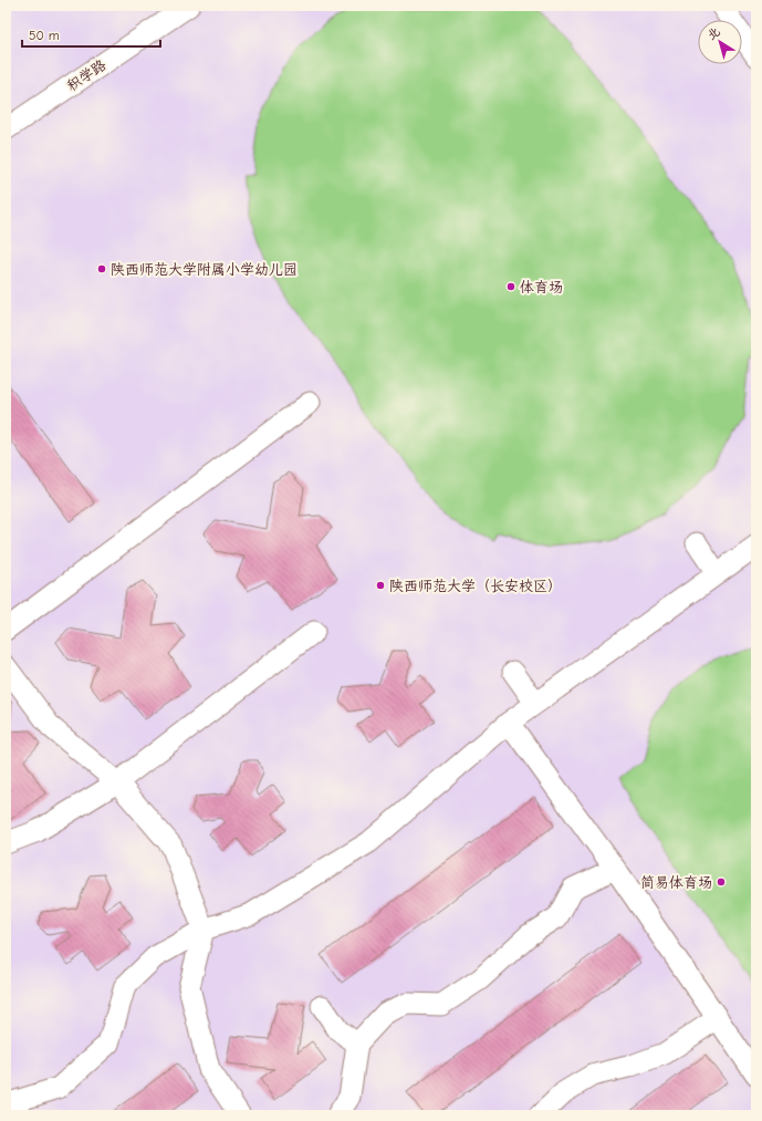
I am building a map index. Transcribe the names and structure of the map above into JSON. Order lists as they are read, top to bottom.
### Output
{
  "streets": {
    "street": ["积学路"]
  },
  "places": [
    "陕西师范大学附属小学幼儿园",
    "体育场",
    "陕西师范大学（长安校区）",
    "简易体育场"
  ],
  "scale_bar": "50 m",
  "north": "top left"
}
